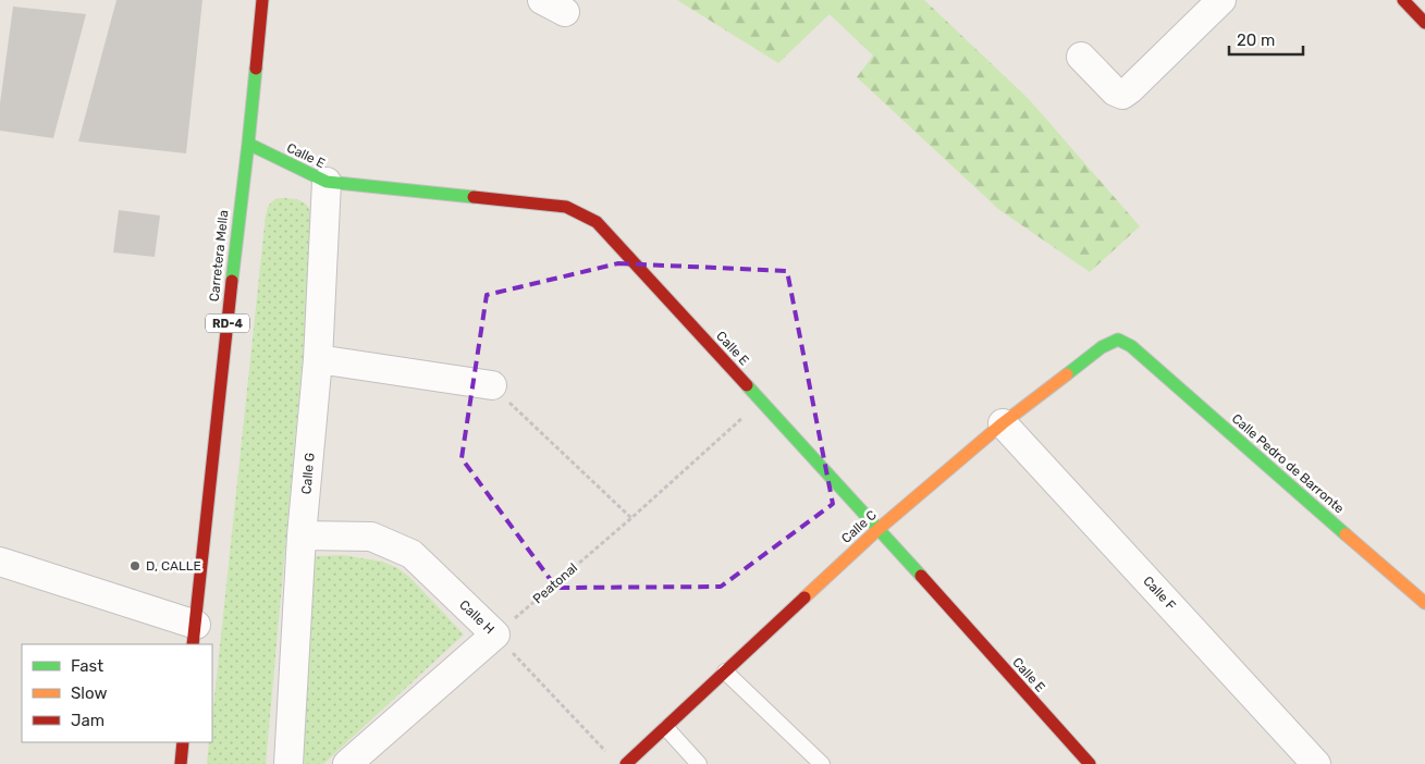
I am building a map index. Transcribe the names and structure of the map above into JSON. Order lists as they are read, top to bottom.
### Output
{
  "streets": {
    "street": [
      "Calle E",
      "Carretera Mella",
      "RD-4",
      "Calle Pedro de Barronte",
      "Calle G",
      "Calle C",
      "Calle F",
      "Calle H"
    ],
    "path": ["Peatonal"]
  },
  "crossings": [
    ["Calle E", "Carretera Mella"],
    ["Calle E", "Calle G"],
    ["Calle E", "Calle C"],
    ["Calle E", "Peatonal"],
    ["Calle Pedro de Barronte", "Calle C"],
    ["Calle G", "Calle H"],
    ["Calle C", "Calle F"],
    ["Peatonal", "Calle H"]
  ],
  "places": ["D, CALLE"],
  "legend": ["Fast", "Slow", "Jam"],
  "scale_bar": "20 m"
}
